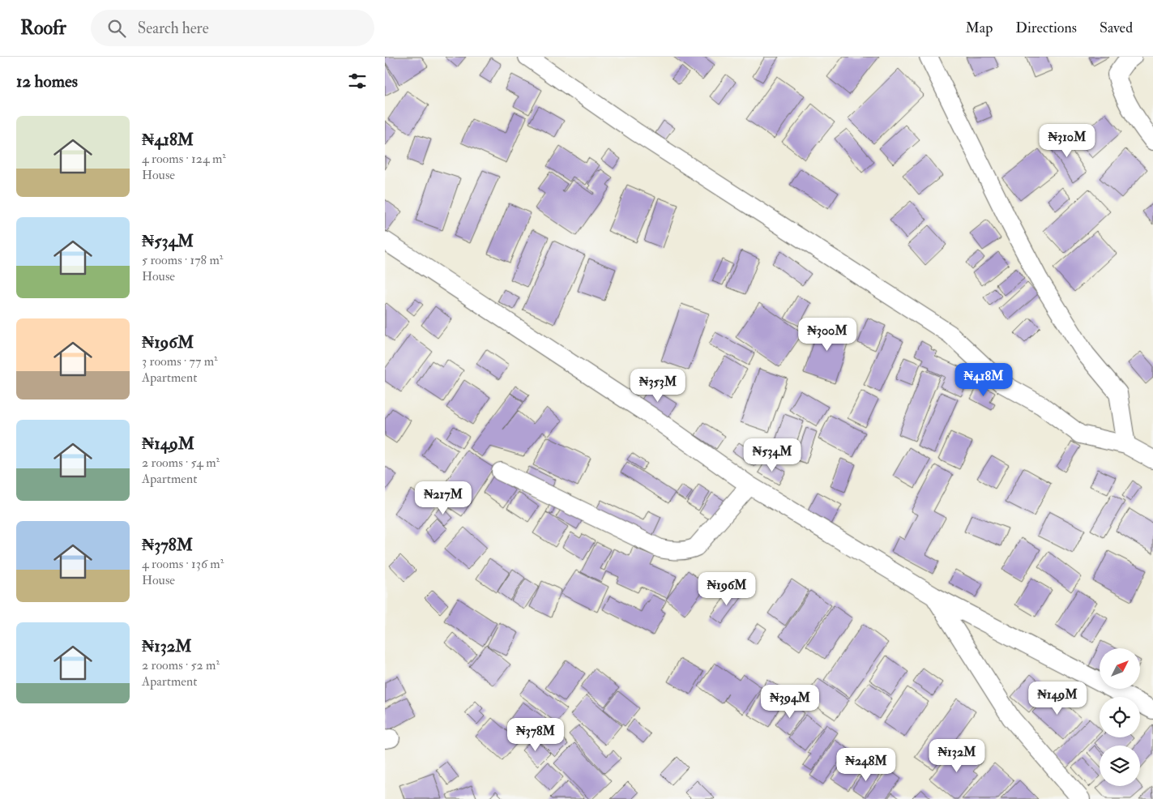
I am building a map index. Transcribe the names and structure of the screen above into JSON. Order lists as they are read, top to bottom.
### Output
{
  "north": "top right",
  "page": {
    "header": "Roofr",
    "search": "Search here",
    "nav": ["Map", "Directions", "Saved"],
    "heading": "12 homes",
    "list": [
      {
        "name": "₦418M",
        "note": "4 rooms · 124 m² · House"
      },
      {
        "name": "₦534M",
        "note": "5 rooms · 178 m² · House"
      },
      {
        "name": "₦196M",
        "note": "3 rooms · 77 m² · Apartment"
      },
      {
        "name": "₦149M",
        "note": "2 rooms · 54 m² · Apartment"
      },
      {
        "name": "₦378M",
        "note": "4 rooms · 136 m² · House"
      },
      {
        "name": "₦132M",
        "note": "2 rooms · 52 m² · Apartment"
      }
    ],
    "price": [
      "₦310M",
      "₦300M",
      "₦418M",
      "₦353M",
      "₦534M",
      "₦217M",
      "₦196M",
      "₦149M",
      "₦394M",
      "₦378M",
      "₦132M",
      "₦248M"
    ]
  }
}
